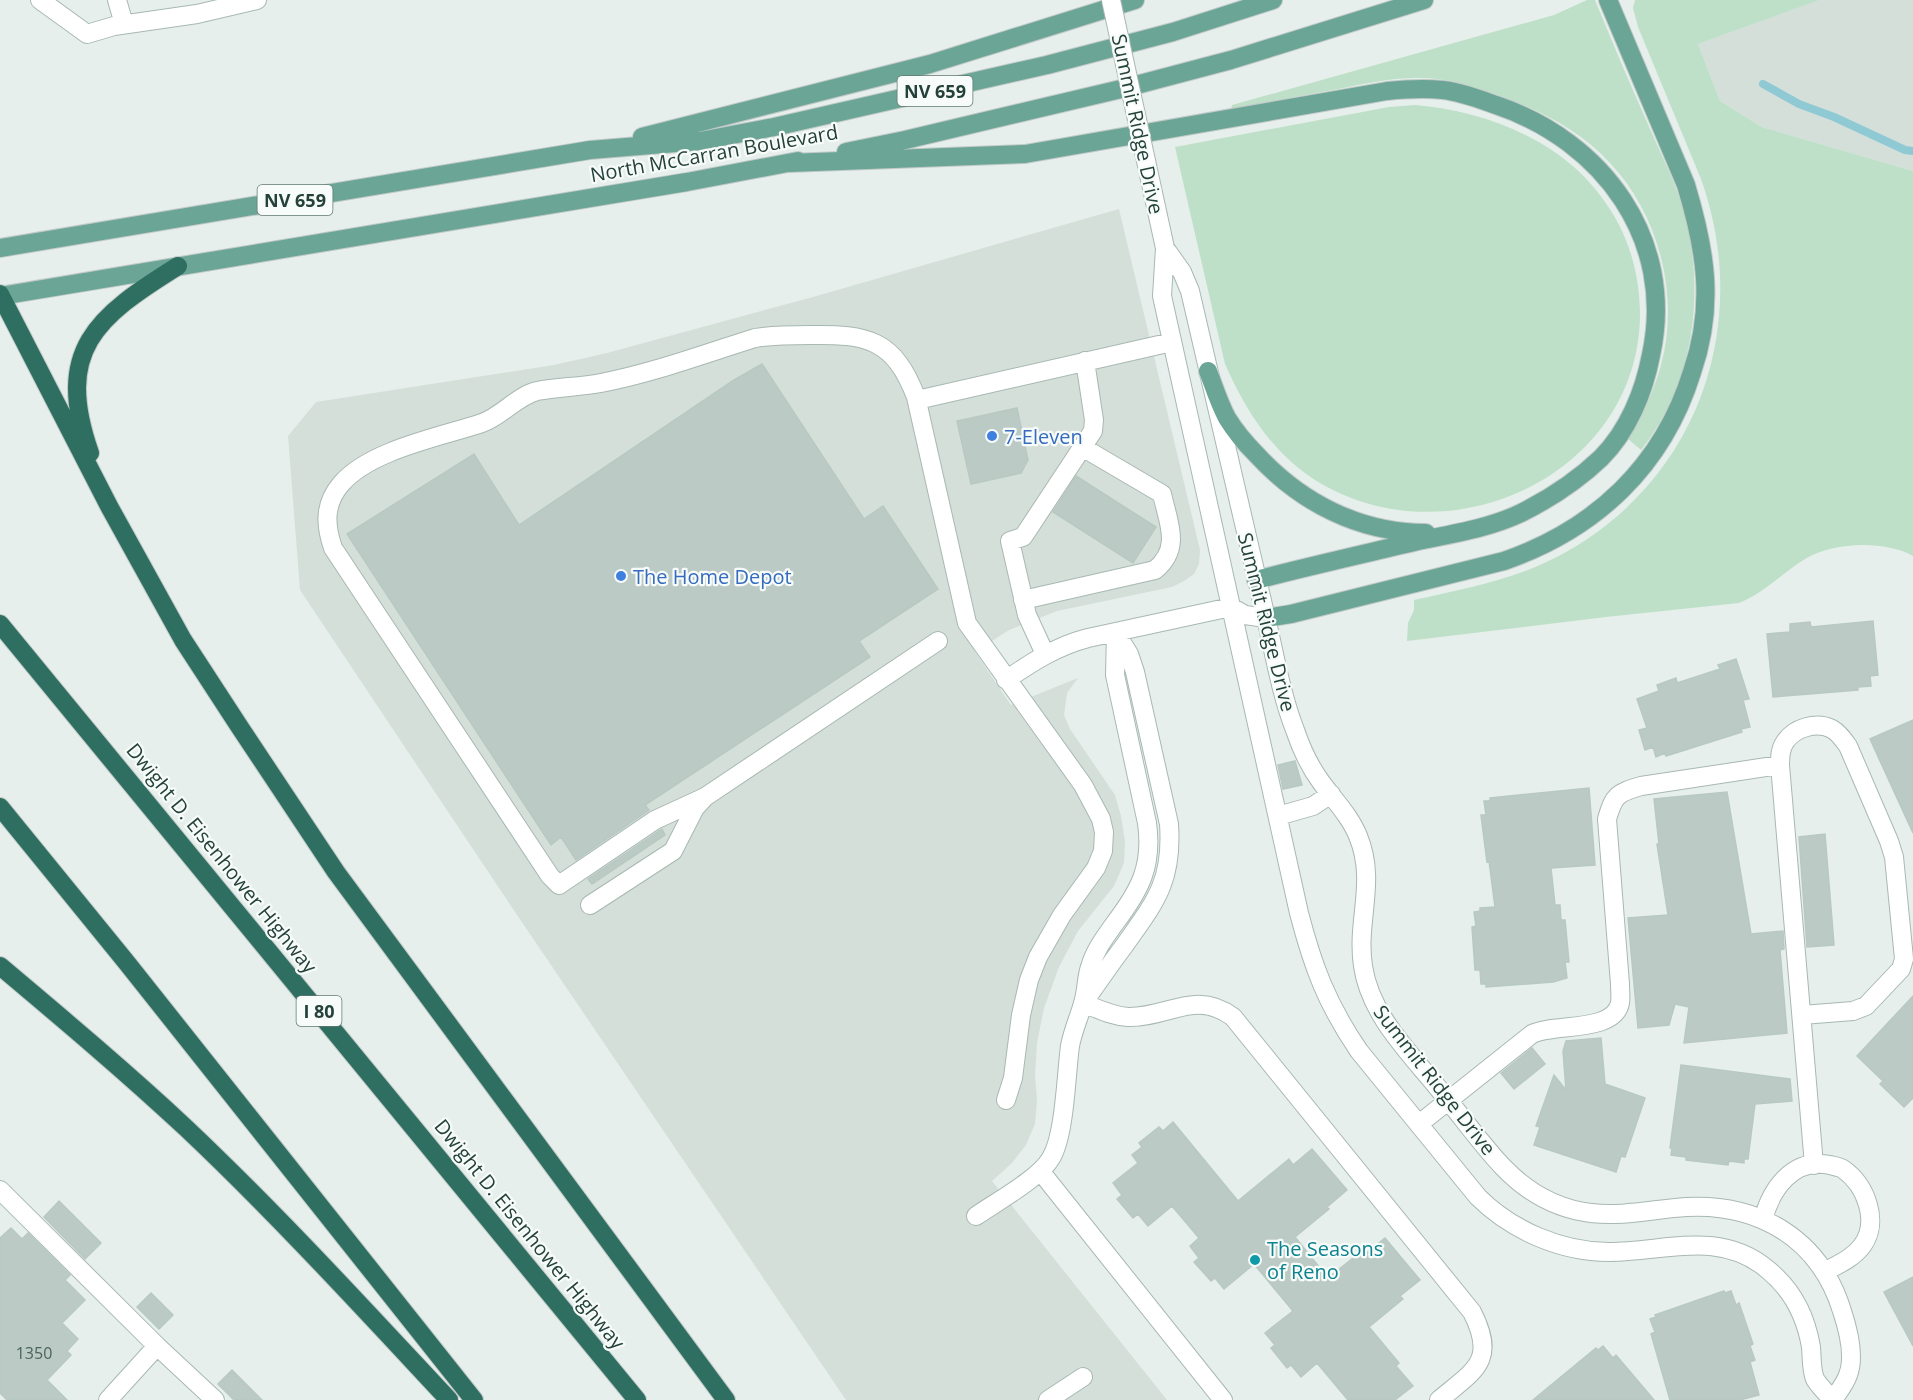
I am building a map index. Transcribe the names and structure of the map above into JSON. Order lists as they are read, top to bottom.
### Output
{
  "streets": {
    "highway": ["Dwight D. Eisenhower Highway", "I 80"],
    "main road": ["NV 659", "North McCarran Boulevard"],
    "street": ["Summit Ridge Drive"]
  },
  "places": ["7-Eleven", "The Home Depot", "The Seasons of Reno"],
  "house_numbers": ["1350"]
}
